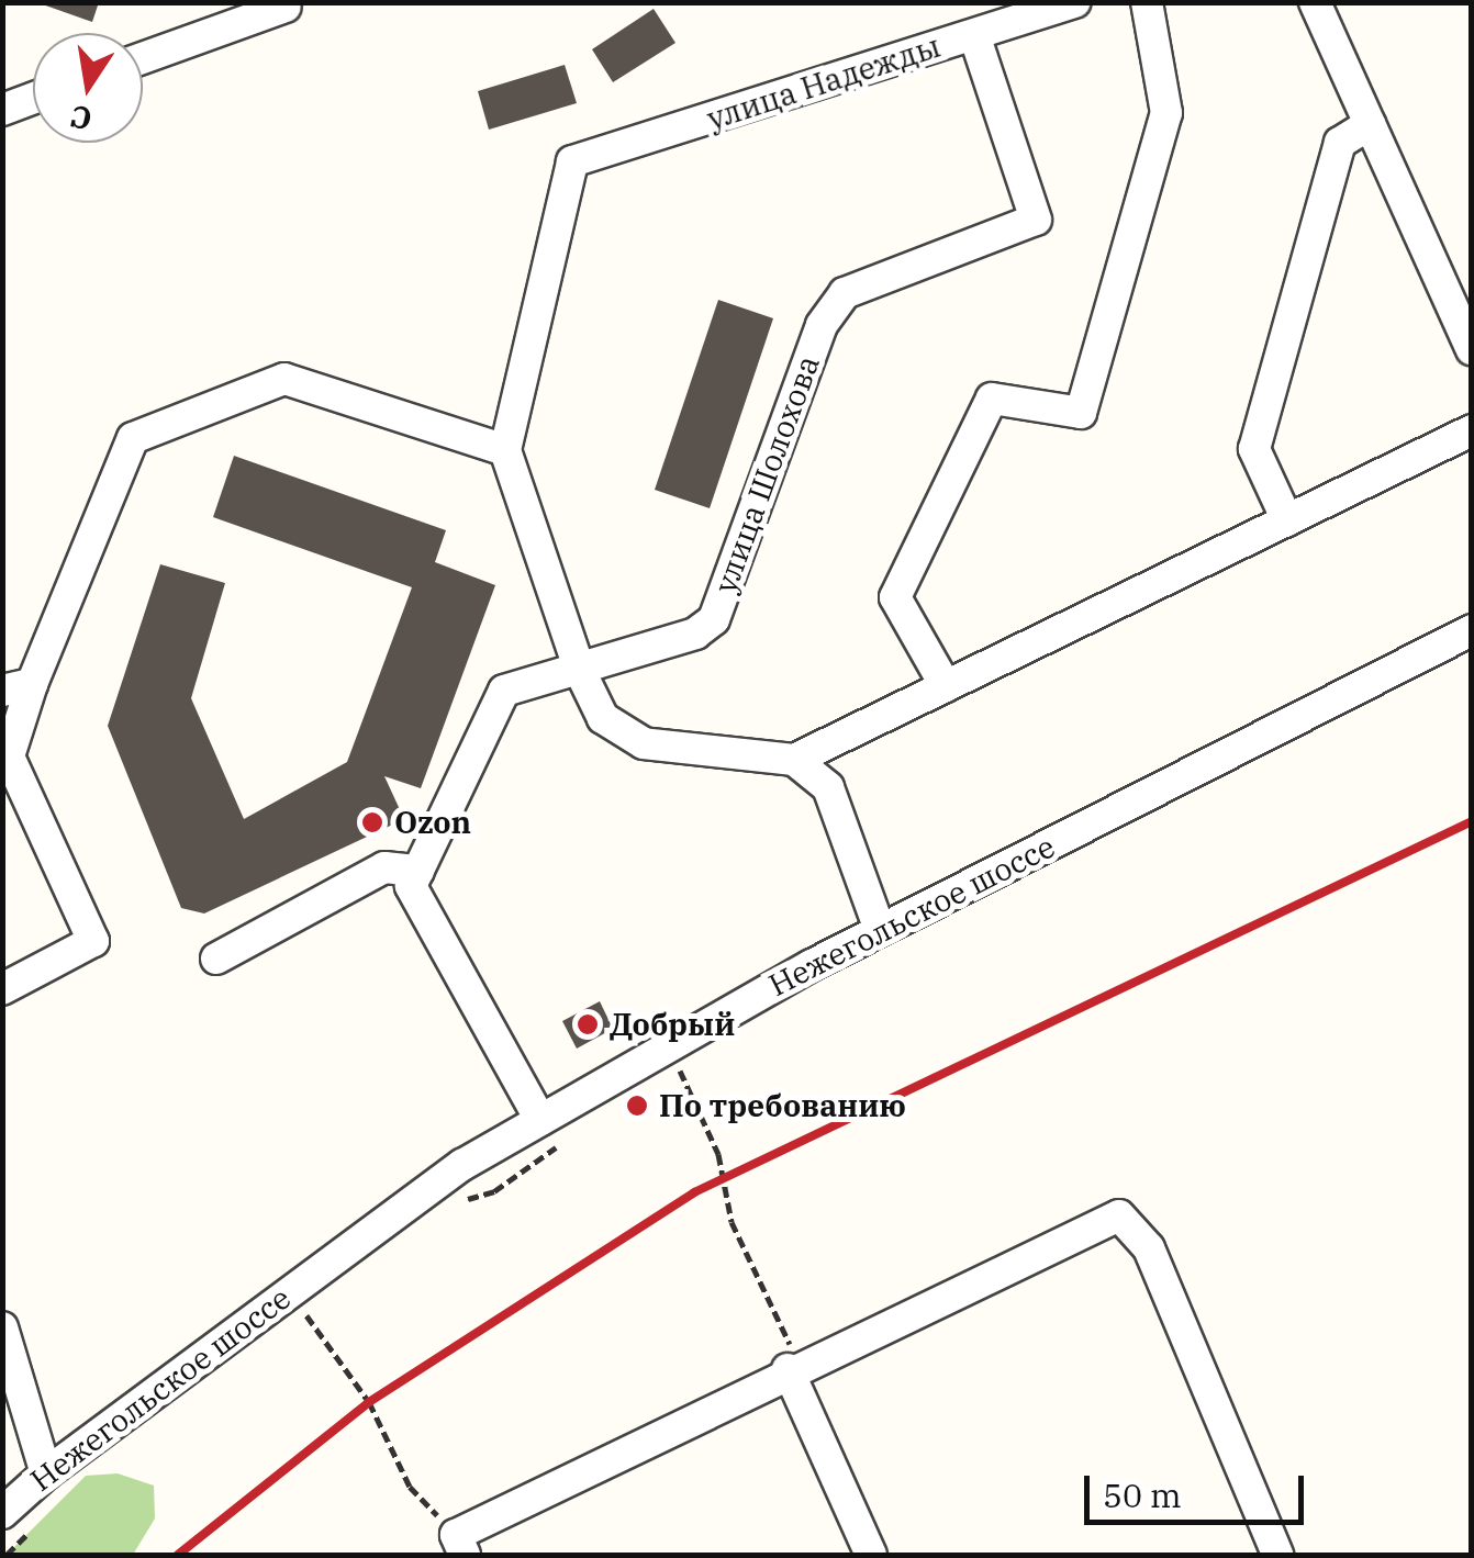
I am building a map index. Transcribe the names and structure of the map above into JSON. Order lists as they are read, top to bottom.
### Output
{
  "streets": {
    "street": ["улица Надежды", "улица Шолохова", "Нежегольское шоссе"]
  },
  "crossings": [
    ["улица Надежды", "улица Шолохова"]
  ],
  "places": ["Ozon", "Добрый", "По требованию"],
  "scale_bar": "50 m",
  "north": "bottom"
}
